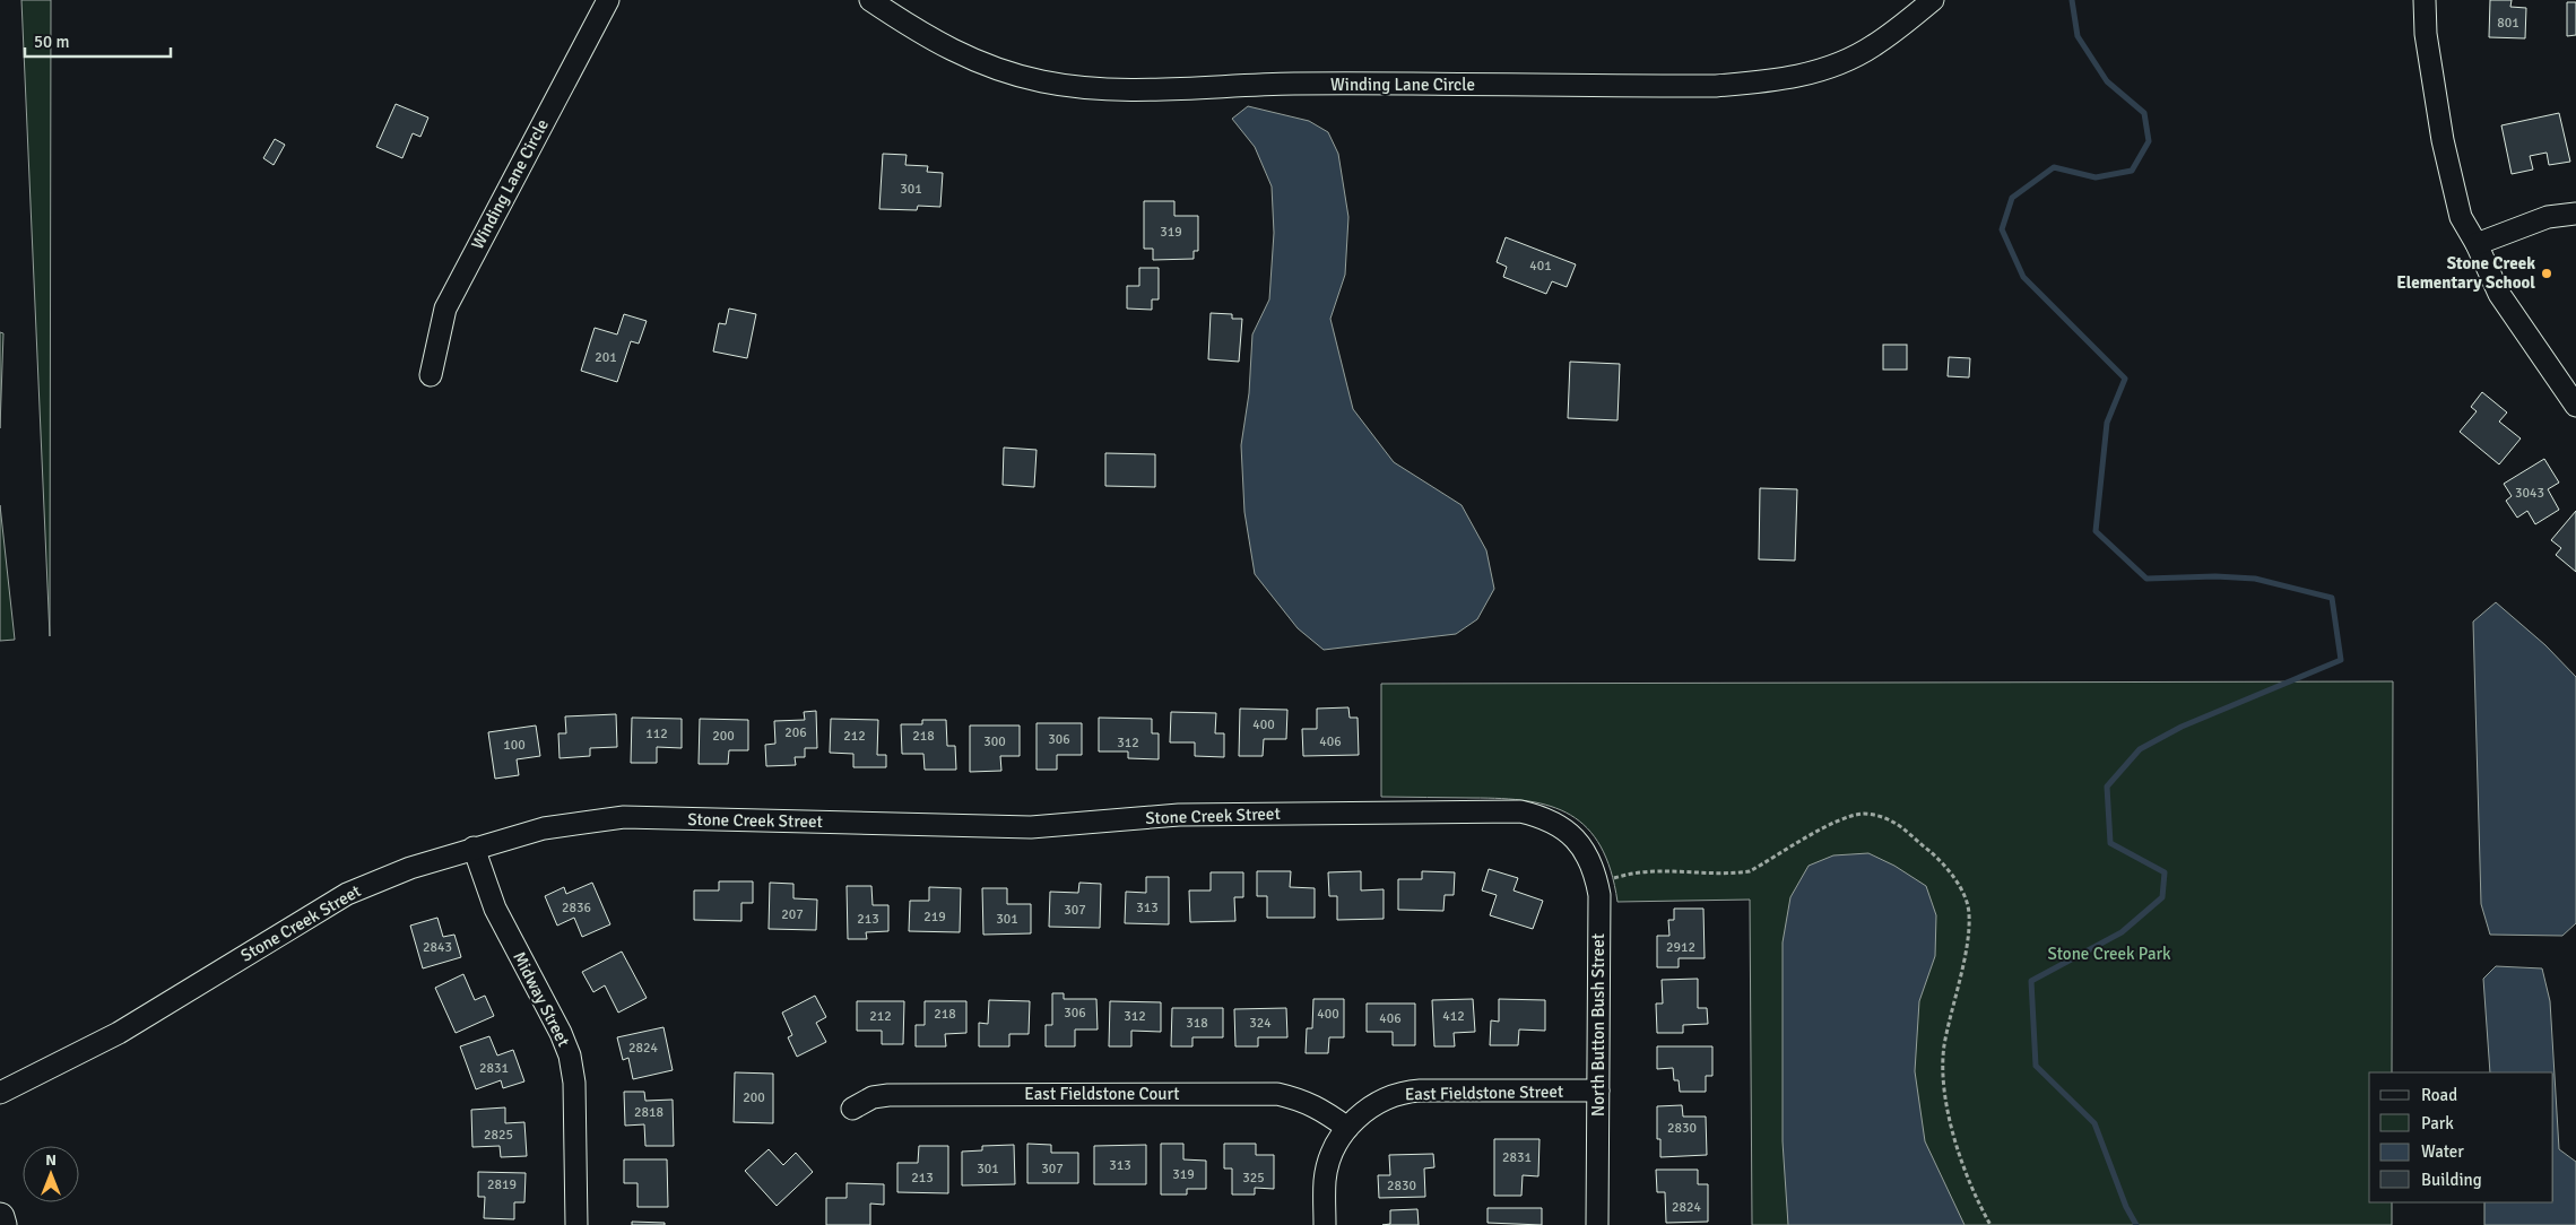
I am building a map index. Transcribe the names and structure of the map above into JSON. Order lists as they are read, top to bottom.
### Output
{
  "streets": {
    "street": [
      "Winding Lane Circle",
      "Stone Creek Street",
      "Midway Street",
      "North Button Bush Street",
      "East Fieldstone Street",
      "East Fieldstone Court"
    ]
  },
  "crossings": [
    ["Stone Creek Street", "Midway Street"],
    ["Stone Creek Street", "North Button Bush Street"],
    ["North Button Bush Street", "East Fieldstone Street"],
    ["East Fieldstone Street", "East Fieldstone Court"]
  ],
  "parks": ["Stone Creek Park"],
  "places": ["Stone Creek Elementary School"],
  "house_numbers": [
    "801",
    "301",
    "319",
    "401",
    "201",
    "3043",
    "400",
    "206",
    "112",
    "200",
    "212",
    "218",
    "306",
    "300",
    "406",
    "312",
    "100",
    "2836",
    "313",
    "307",
    "207",
    "219",
    "213",
    "301",
    "2843",
    "2912",
    "306",
    "218",
    "400",
    "212",
    "312",
    "412",
    "406",
    "318",
    "324",
    "2824",
    "2831",
    "200",
    "2818",
    "2830",
    "2825",
    "2831",
    "313",
    "301",
    "307",
    "319",
    "213",
    "325",
    "2819",
    "2830",
    "2824"
  ],
  "legend": [
    "Road",
    "Park",
    "Water",
    "Building"
  ],
  "scale_bar": "50 m",
  "north": "top"
}
